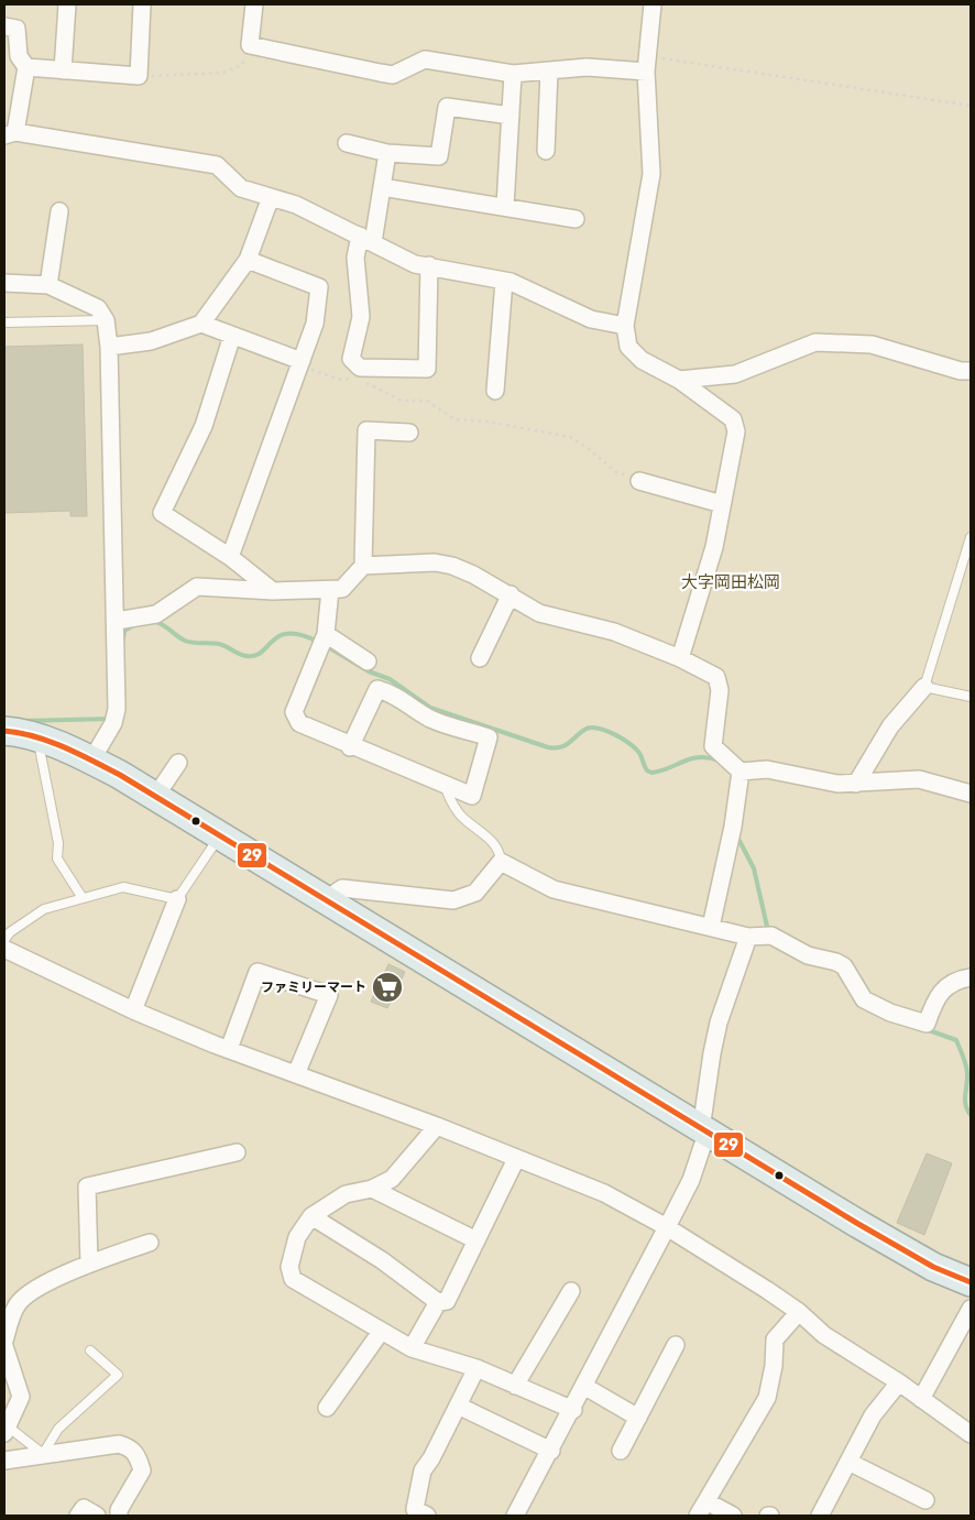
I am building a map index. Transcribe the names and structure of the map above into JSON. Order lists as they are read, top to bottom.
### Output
{
  "districts": ["大字岡田松岡"],
  "places": {
    "supermarket": ["ファミリーマート"]
  },
  "lines": ["transit line 29"]
}
